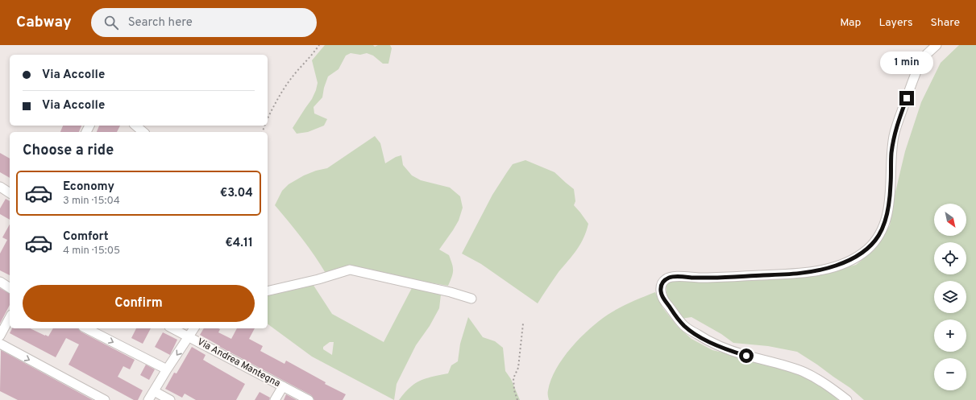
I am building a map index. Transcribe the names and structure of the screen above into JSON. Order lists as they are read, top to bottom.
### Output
{
  "streets": {
    "street": ["Via Andrea Mantegna"]
  },
  "north": "bottom right",
  "page": {
    "header": "Cabway",
    "search": "Search here",
    "nav": ["Map", "Layers", "Share"],
    "bubble": "1 min",
    "banner": ["Via Accolle", "Via Accolle"],
    "heading": "Choose a ride",
    "list": [
      {
        "name": "Economy",
        "note": "3 min · 15:04",
        "value": "€3.04"
      },
      {
        "name": "Comfort",
        "note": "4 min · 15:05",
        "value": "€4.11"
      }
    ],
    "map_buttons": ["+", "−"],
    "buttons": "Confirm"
  }
}
